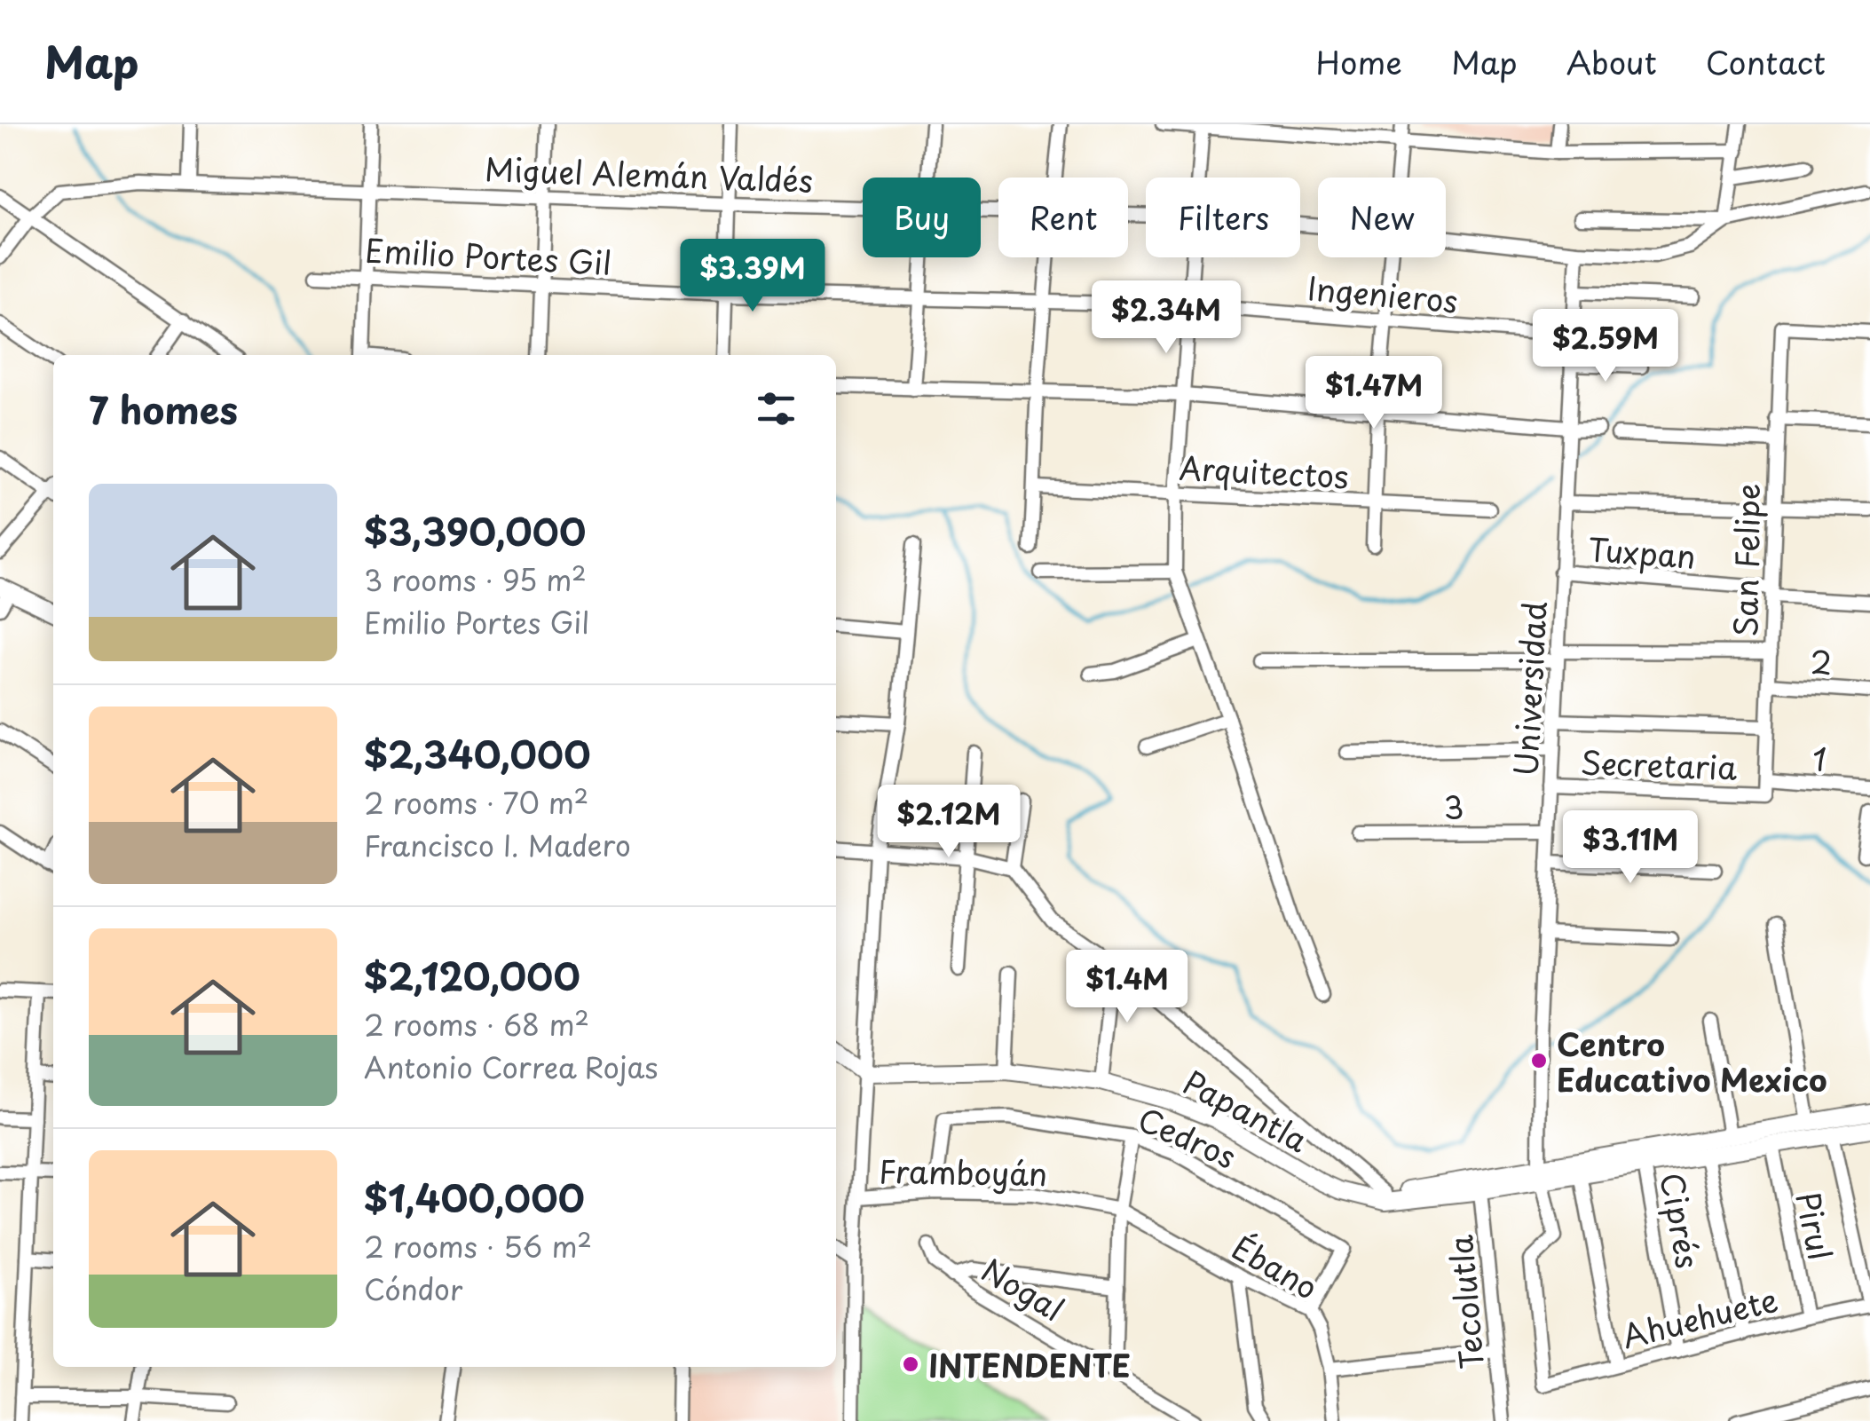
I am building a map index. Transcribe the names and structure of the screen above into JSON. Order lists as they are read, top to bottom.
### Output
{
  "streets": {
    "street": [
      "Miguel Alemán Valdés",
      "Emilio Portes Gil",
      "Ingenieros",
      "Arquitectos",
      "Tuxpan",
      "San Felipe",
      "2",
      "Universidad",
      "1",
      "Secretaria",
      "3",
      "Papantla",
      "Cedros",
      "Framboyán",
      "Ciprés",
      "Pirul",
      "Ébano",
      "Nogal",
      "Tecolutla",
      "Ahuehuete"
    ]
  },
  "crossings": [
    ["Miguel Alemán Valdés", "Universidad"],
    ["Emilio Portes Gil", "Ingenieros"],
    ["Ingenieros", "Universidad"],
    ["Tuxpan", "San Felipe"],
    ["Tuxpan", "Universidad"],
    ["San Felipe", "2"],
    ["San Felipe", "1"],
    ["San Felipe", "Secretaria"],
    ["Universidad", "Secretaria"],
    ["Universidad", "3"],
    ["Universidad", "Papantla"],
    ["Universidad", "Ahuehuete"],
    ["Papantla", "Ciprés"],
    ["Papantla", "Pirul"],
    ["Papantla", "Tecolutla"],
    ["Cedros", "Framboyán"],
    ["Cedros", "Ébano"],
    ["Framboyán", "Ébano"],
    ["Ciprés", "Ahuehuete"],
    ["Pirul", "Ahuehuete"]
  ],
  "places": ["Centro Educativo Mexico", "INTENDENTE"],
  "page": {
    "header": "Map",
    "nav": [
      "Home",
      "Map",
      "About",
      "Contact"
    ],
    "chip": [
      "Buy",
      "Rent",
      "Filters",
      "New"
    ],
    "price": [
      "$3.39M",
      "$2.34M",
      "$2.59M",
      "$1.47M",
      "$2.12M",
      "$3.11M",
      "$1.4M"
    ],
    "heading": "7 homes",
    "list": [
      {
        "name": "$3,390,000",
        "note": "3 rooms · 95 m² · Emilio Portes Gil"
      },
      {
        "name": "$2,340,000",
        "note": "2 rooms · 70 m² · Francisco I. Madero"
      },
      {
        "name": "$2,120,000",
        "note": "2 rooms · 68 m² · Antonio Correa Rojas"
      },
      {
        "name": "$1,400,000",
        "note": "2 rooms · 56 m² · Cóndor"
      }
    ]
  }
}
